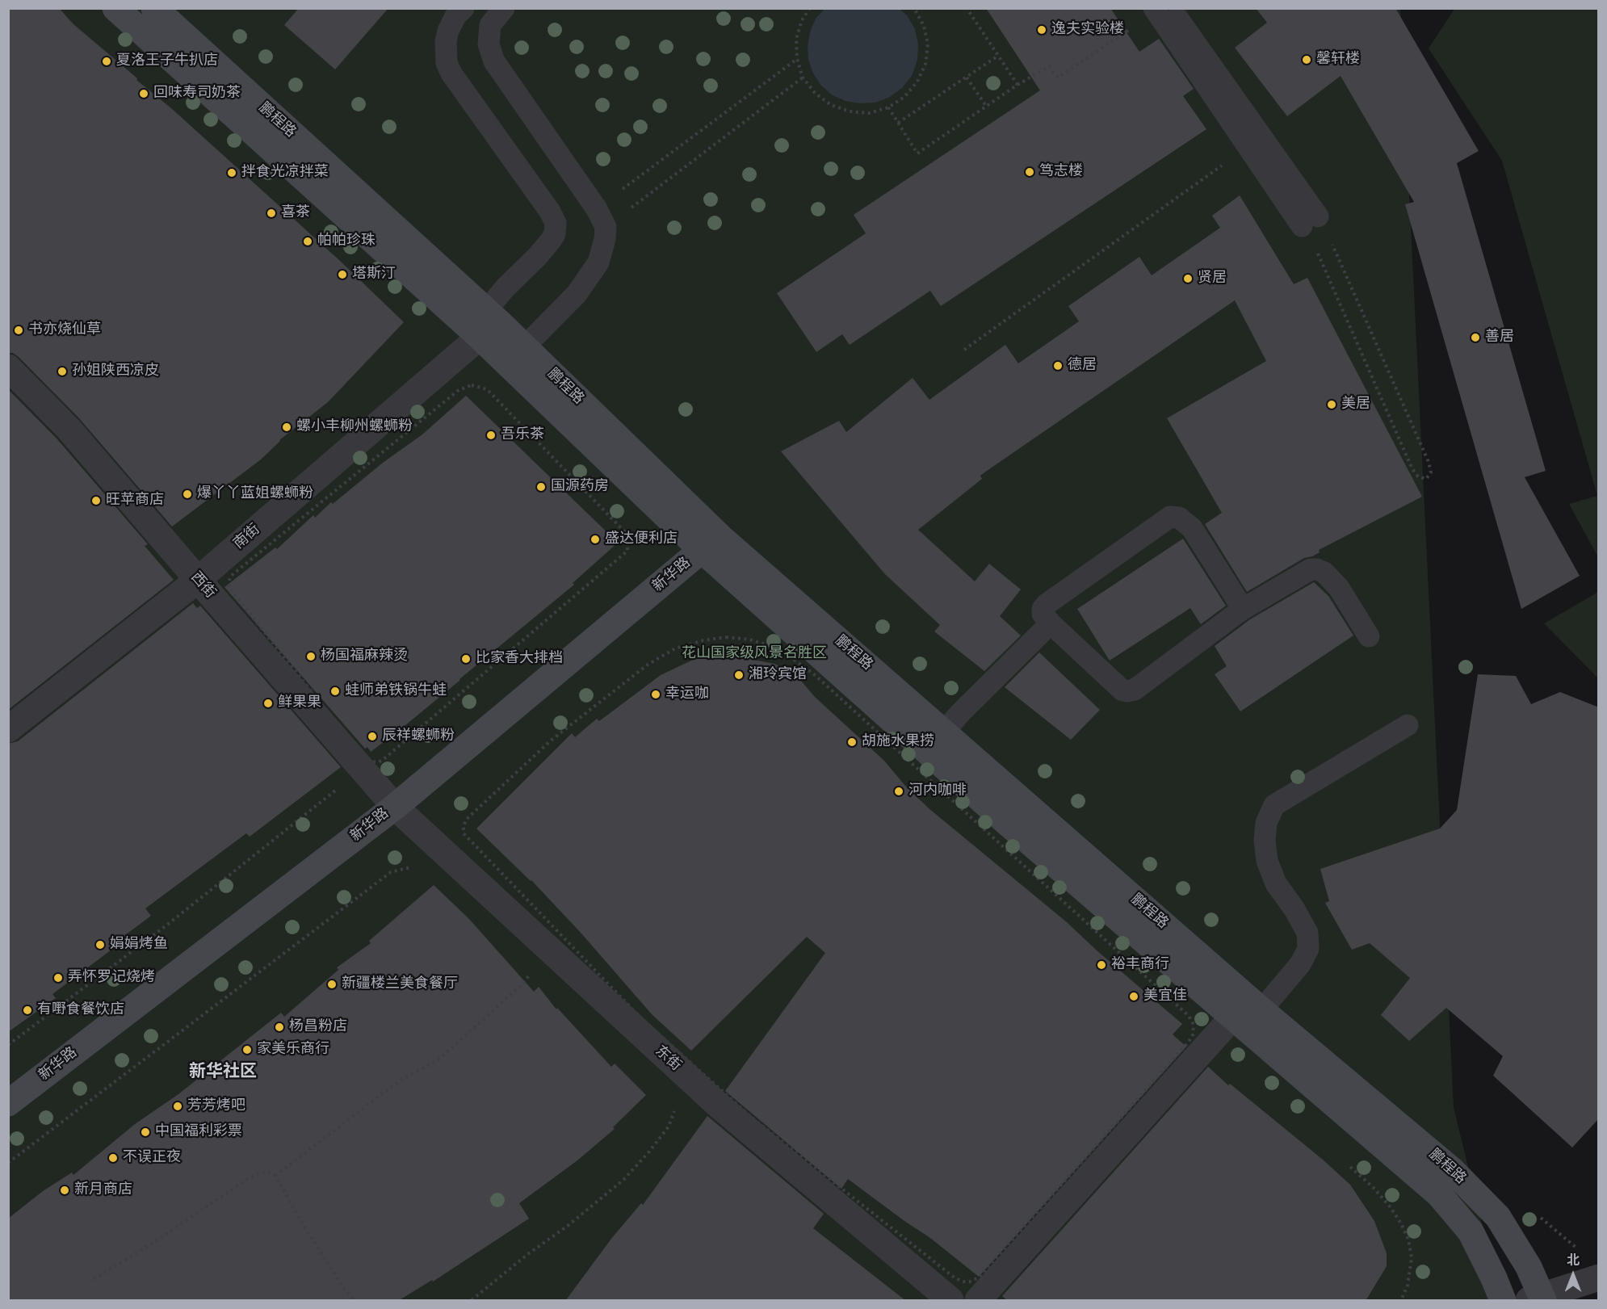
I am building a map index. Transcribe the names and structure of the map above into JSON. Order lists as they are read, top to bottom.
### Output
{
  "streets": {
    "main road": ["鹏程路", "新华路"],
    "street": ["南街", "西街", "东街"]
  },
  "crossings": [
    ["鹏程路", "南街"],
    ["鹏程路", "新华路"],
    ["南街", "西街"],
    ["新华路", "西街"],
    ["新华路", "东街"],
    ["西街", "东街"]
  ],
  "districts": ["新华社区"],
  "parks": ["花山国家级风景名胜区"],
  "places": [
    "逸夫实验楼",
    "馨轩楼",
    "夏洛王子牛扒店",
    "回味寿司奶茶",
    "笃志楼",
    "拌食光凉拌菜",
    "喜茶",
    "帕帕珍珠",
    "塔斯汀",
    "贤居",
    "书亦烧仙草",
    "善居",
    "德居",
    "孙姐陕西凉皮",
    "美居",
    "螺小丰柳州螺蛳粉",
    "吾乐茶",
    "国源药房",
    "爆丫丫蓝姐螺蛳粉",
    "旺苹商店",
    "盛达便利店",
    "杨国福麻辣烫",
    "比家香大排档",
    "湘玲宾馆",
    "蛙师弟铁锅牛蛙",
    "幸运咖",
    "鲜果果",
    "辰祥螺蛳粉",
    "胡施水果捞",
    "河内咖啡",
    "娟娟烤鱼",
    "裕丰商行",
    "弄怀罗记烧烤",
    "新疆楼兰美食餐厅",
    "美宜佳",
    "有嘢食餐饮店",
    "杨昌粉店",
    "家美乐商行",
    "芳芳烤吧",
    "中国福利彩票",
    "不误正夜",
    "新月商店"
  ],
  "north": "top"
}
